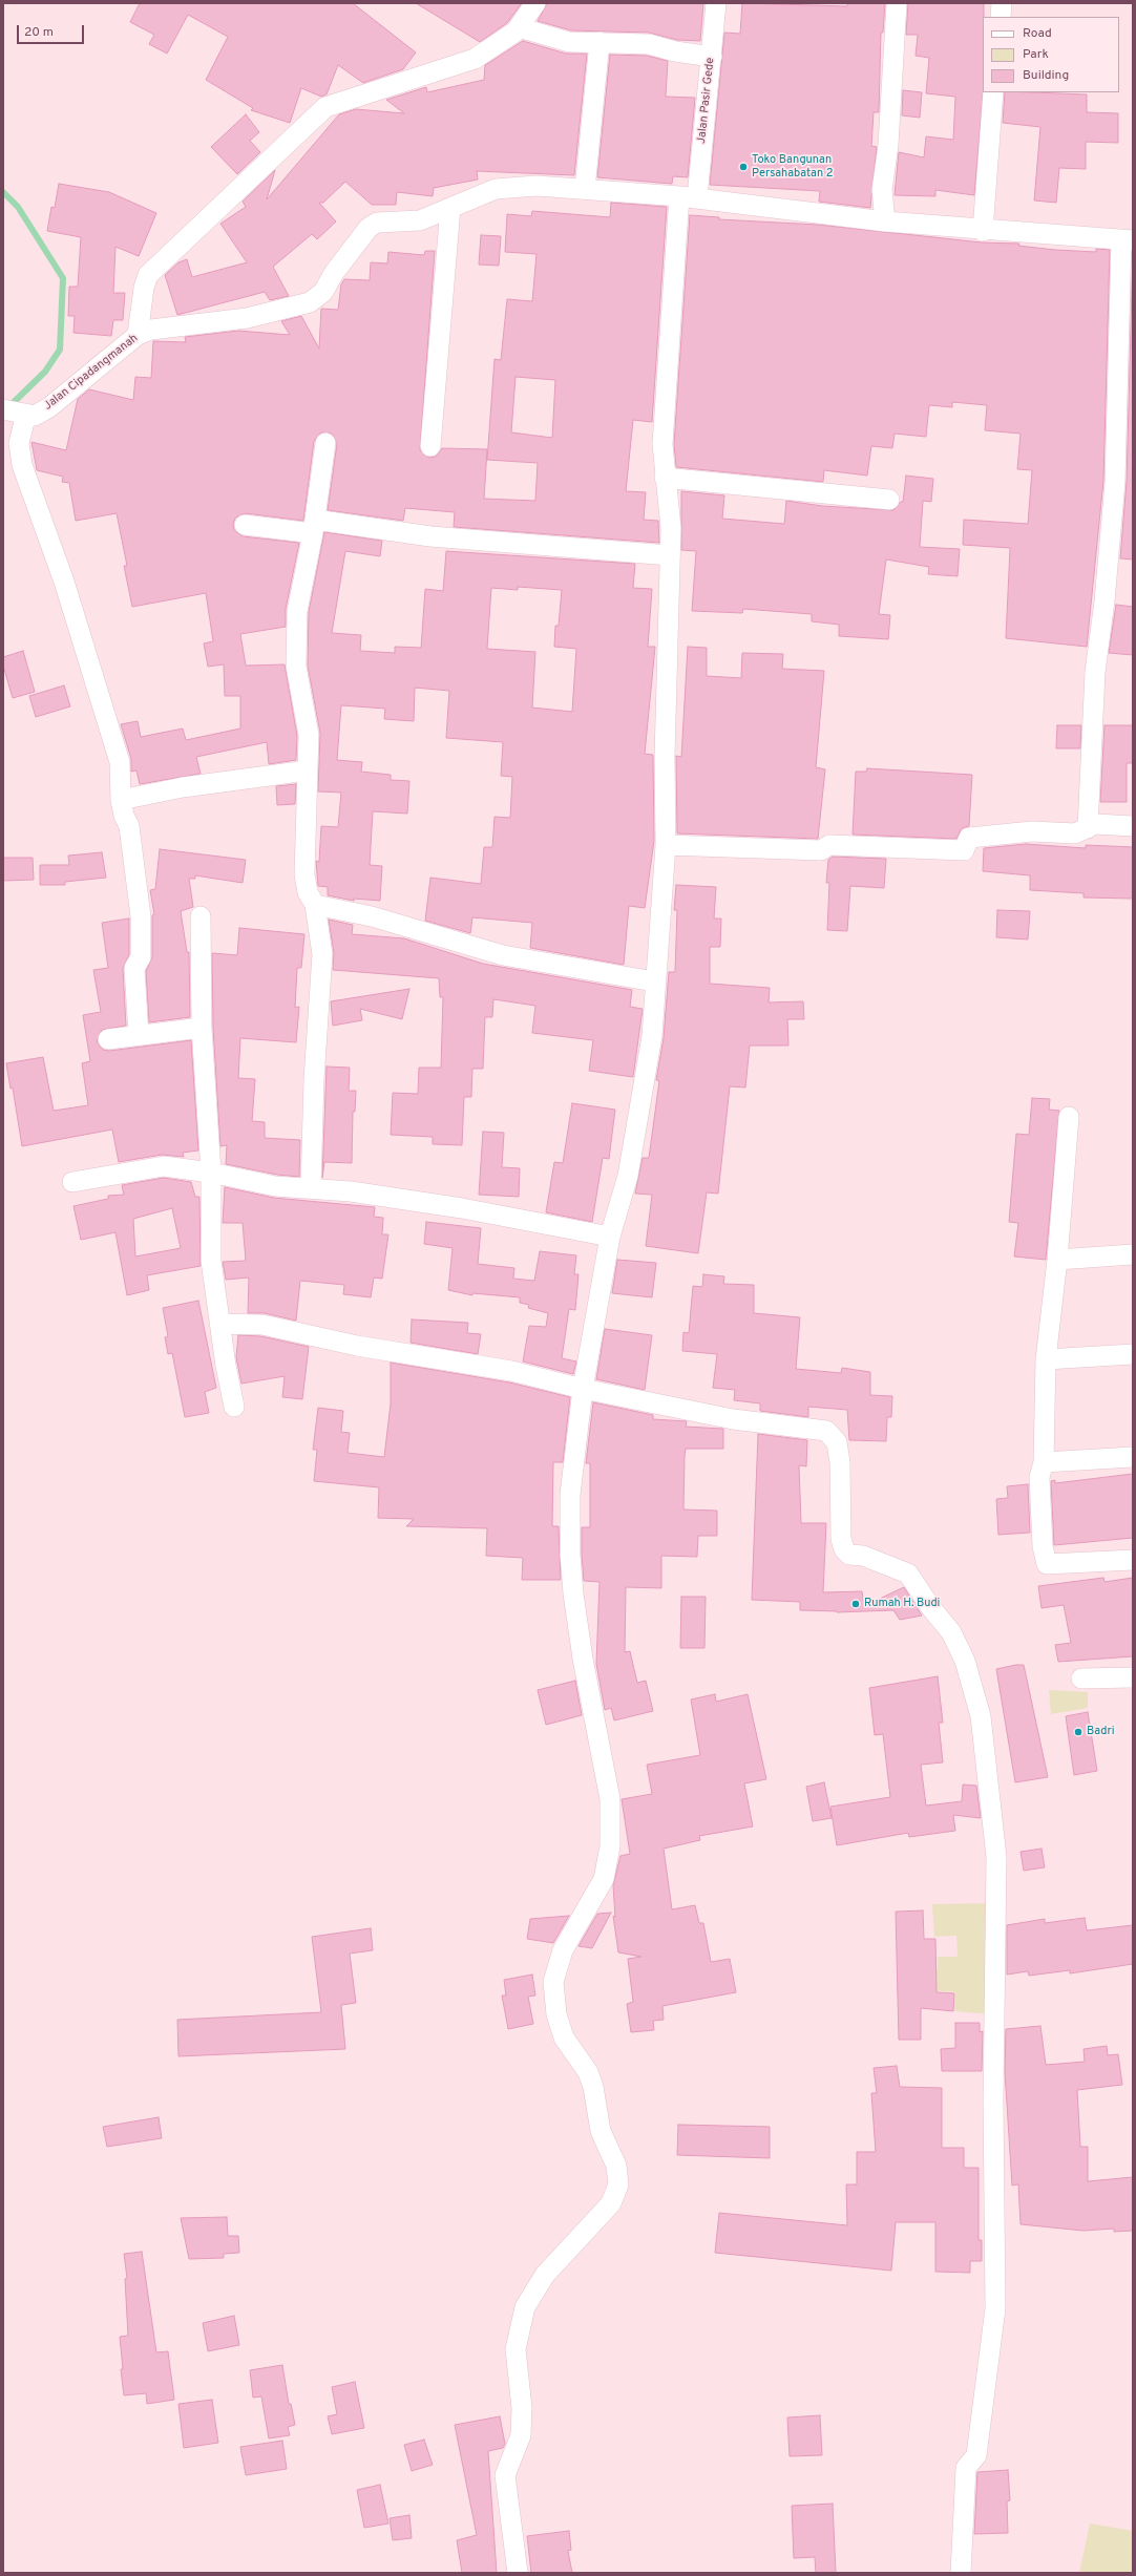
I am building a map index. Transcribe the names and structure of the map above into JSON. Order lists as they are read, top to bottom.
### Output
{
  "streets": {
    "street": ["Jalan Pasir Gede", "Jalan Cipadangmanah"]
  },
  "places": ["Toko Bangunan Persahabatan 2", "Rumah H. Budi", "Badri"],
  "legend": ["Road", "Park", "Building"],
  "scale_bar": "20 m"
}
